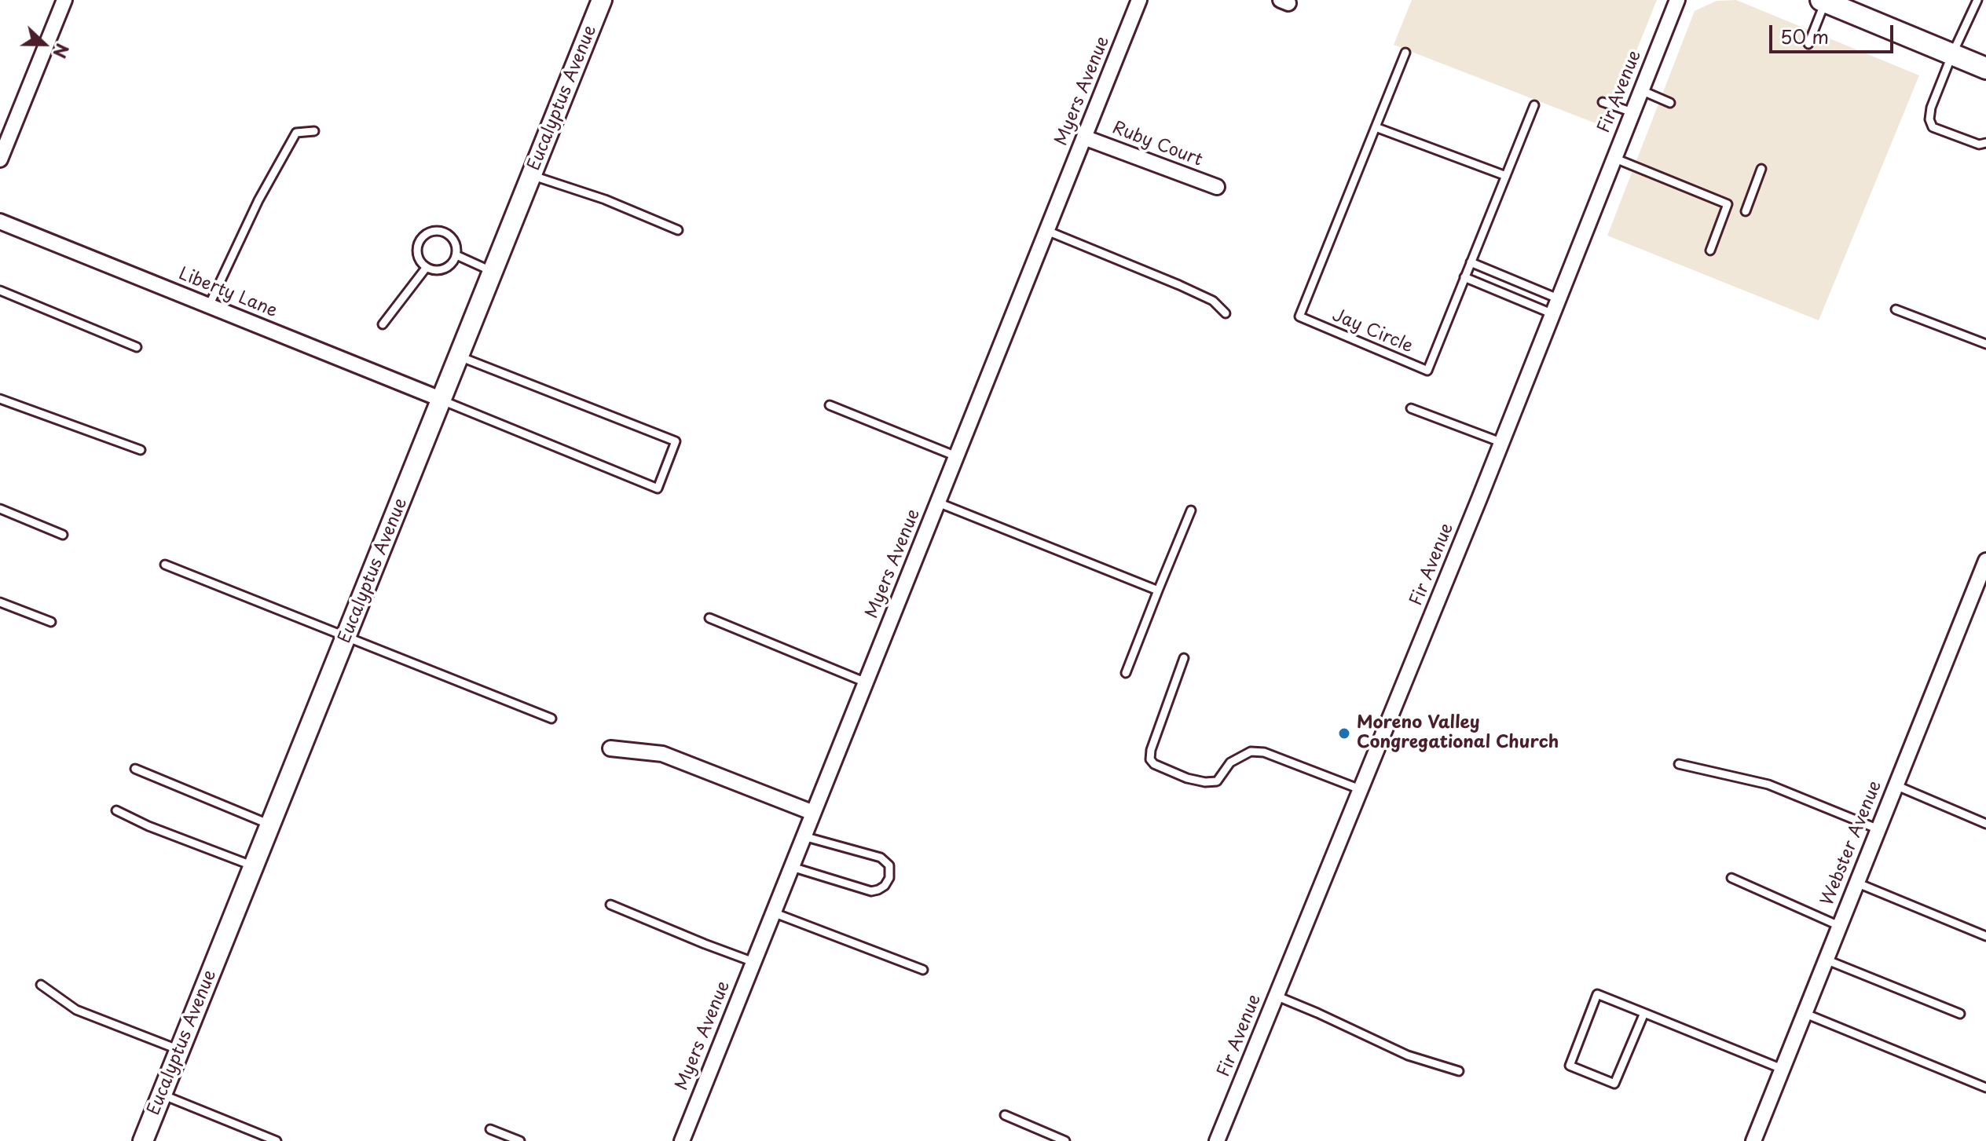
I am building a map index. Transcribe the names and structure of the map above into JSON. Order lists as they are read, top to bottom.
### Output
{
  "streets": {
    "street": [
      "Myers Avenue",
      "Fir Avenue",
      "Eucalyptus Avenue",
      "Ruby Court",
      "Liberty Lane",
      "Webster Avenue"
    ],
    "lane": ["Jay Circle"]
  },
  "crossings": [
    ["Myers Avenue", "Ruby Court"],
    ["Eucalyptus Avenue", "Liberty Lane"]
  ],
  "places": ["Moreno Valley Congregational Church"],
  "scale_bar": "50 m",
  "north": "right"
}
